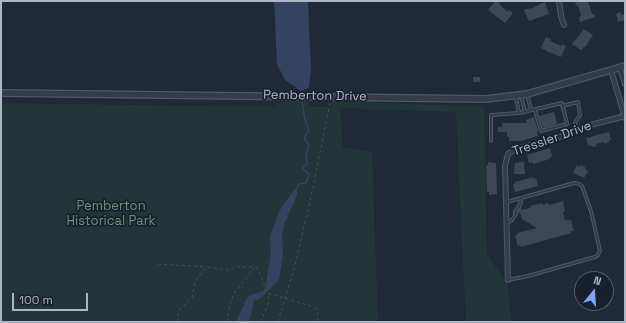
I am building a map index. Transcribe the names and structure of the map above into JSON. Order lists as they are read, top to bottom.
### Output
{
  "streets": {
    "street": ["Pemberton Drive", "Tressler Drive"]
  },
  "parks": ["Pemberton Historical Park"],
  "scale_bar": "100 m",
  "north": "top"
}
